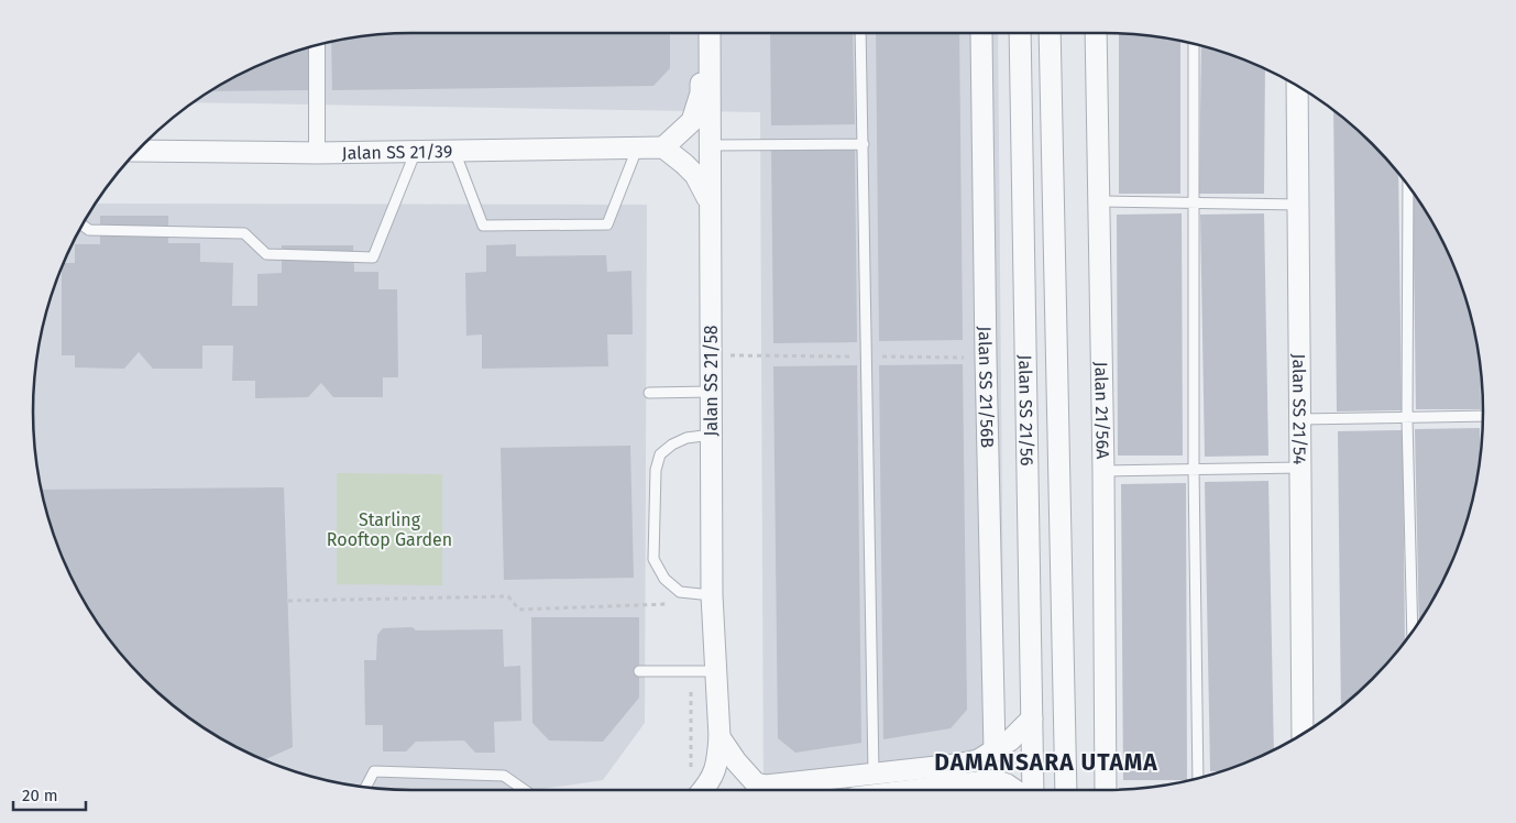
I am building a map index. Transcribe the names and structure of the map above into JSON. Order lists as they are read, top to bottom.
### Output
{
  "streets": {
    "street": [
      "Jalan SS 21/39",
      "Jalan SS 21/58",
      "Jalan SS 21/56B",
      "Jalan SS 21/54",
      "Jalan SS 21/56",
      "Jalan 21/56A"
    ]
  },
  "districts": ["DAMANSARA UTAMA"],
  "parks": ["Starling Rooftop Garden"],
  "scale_bar": "20 m"
}
